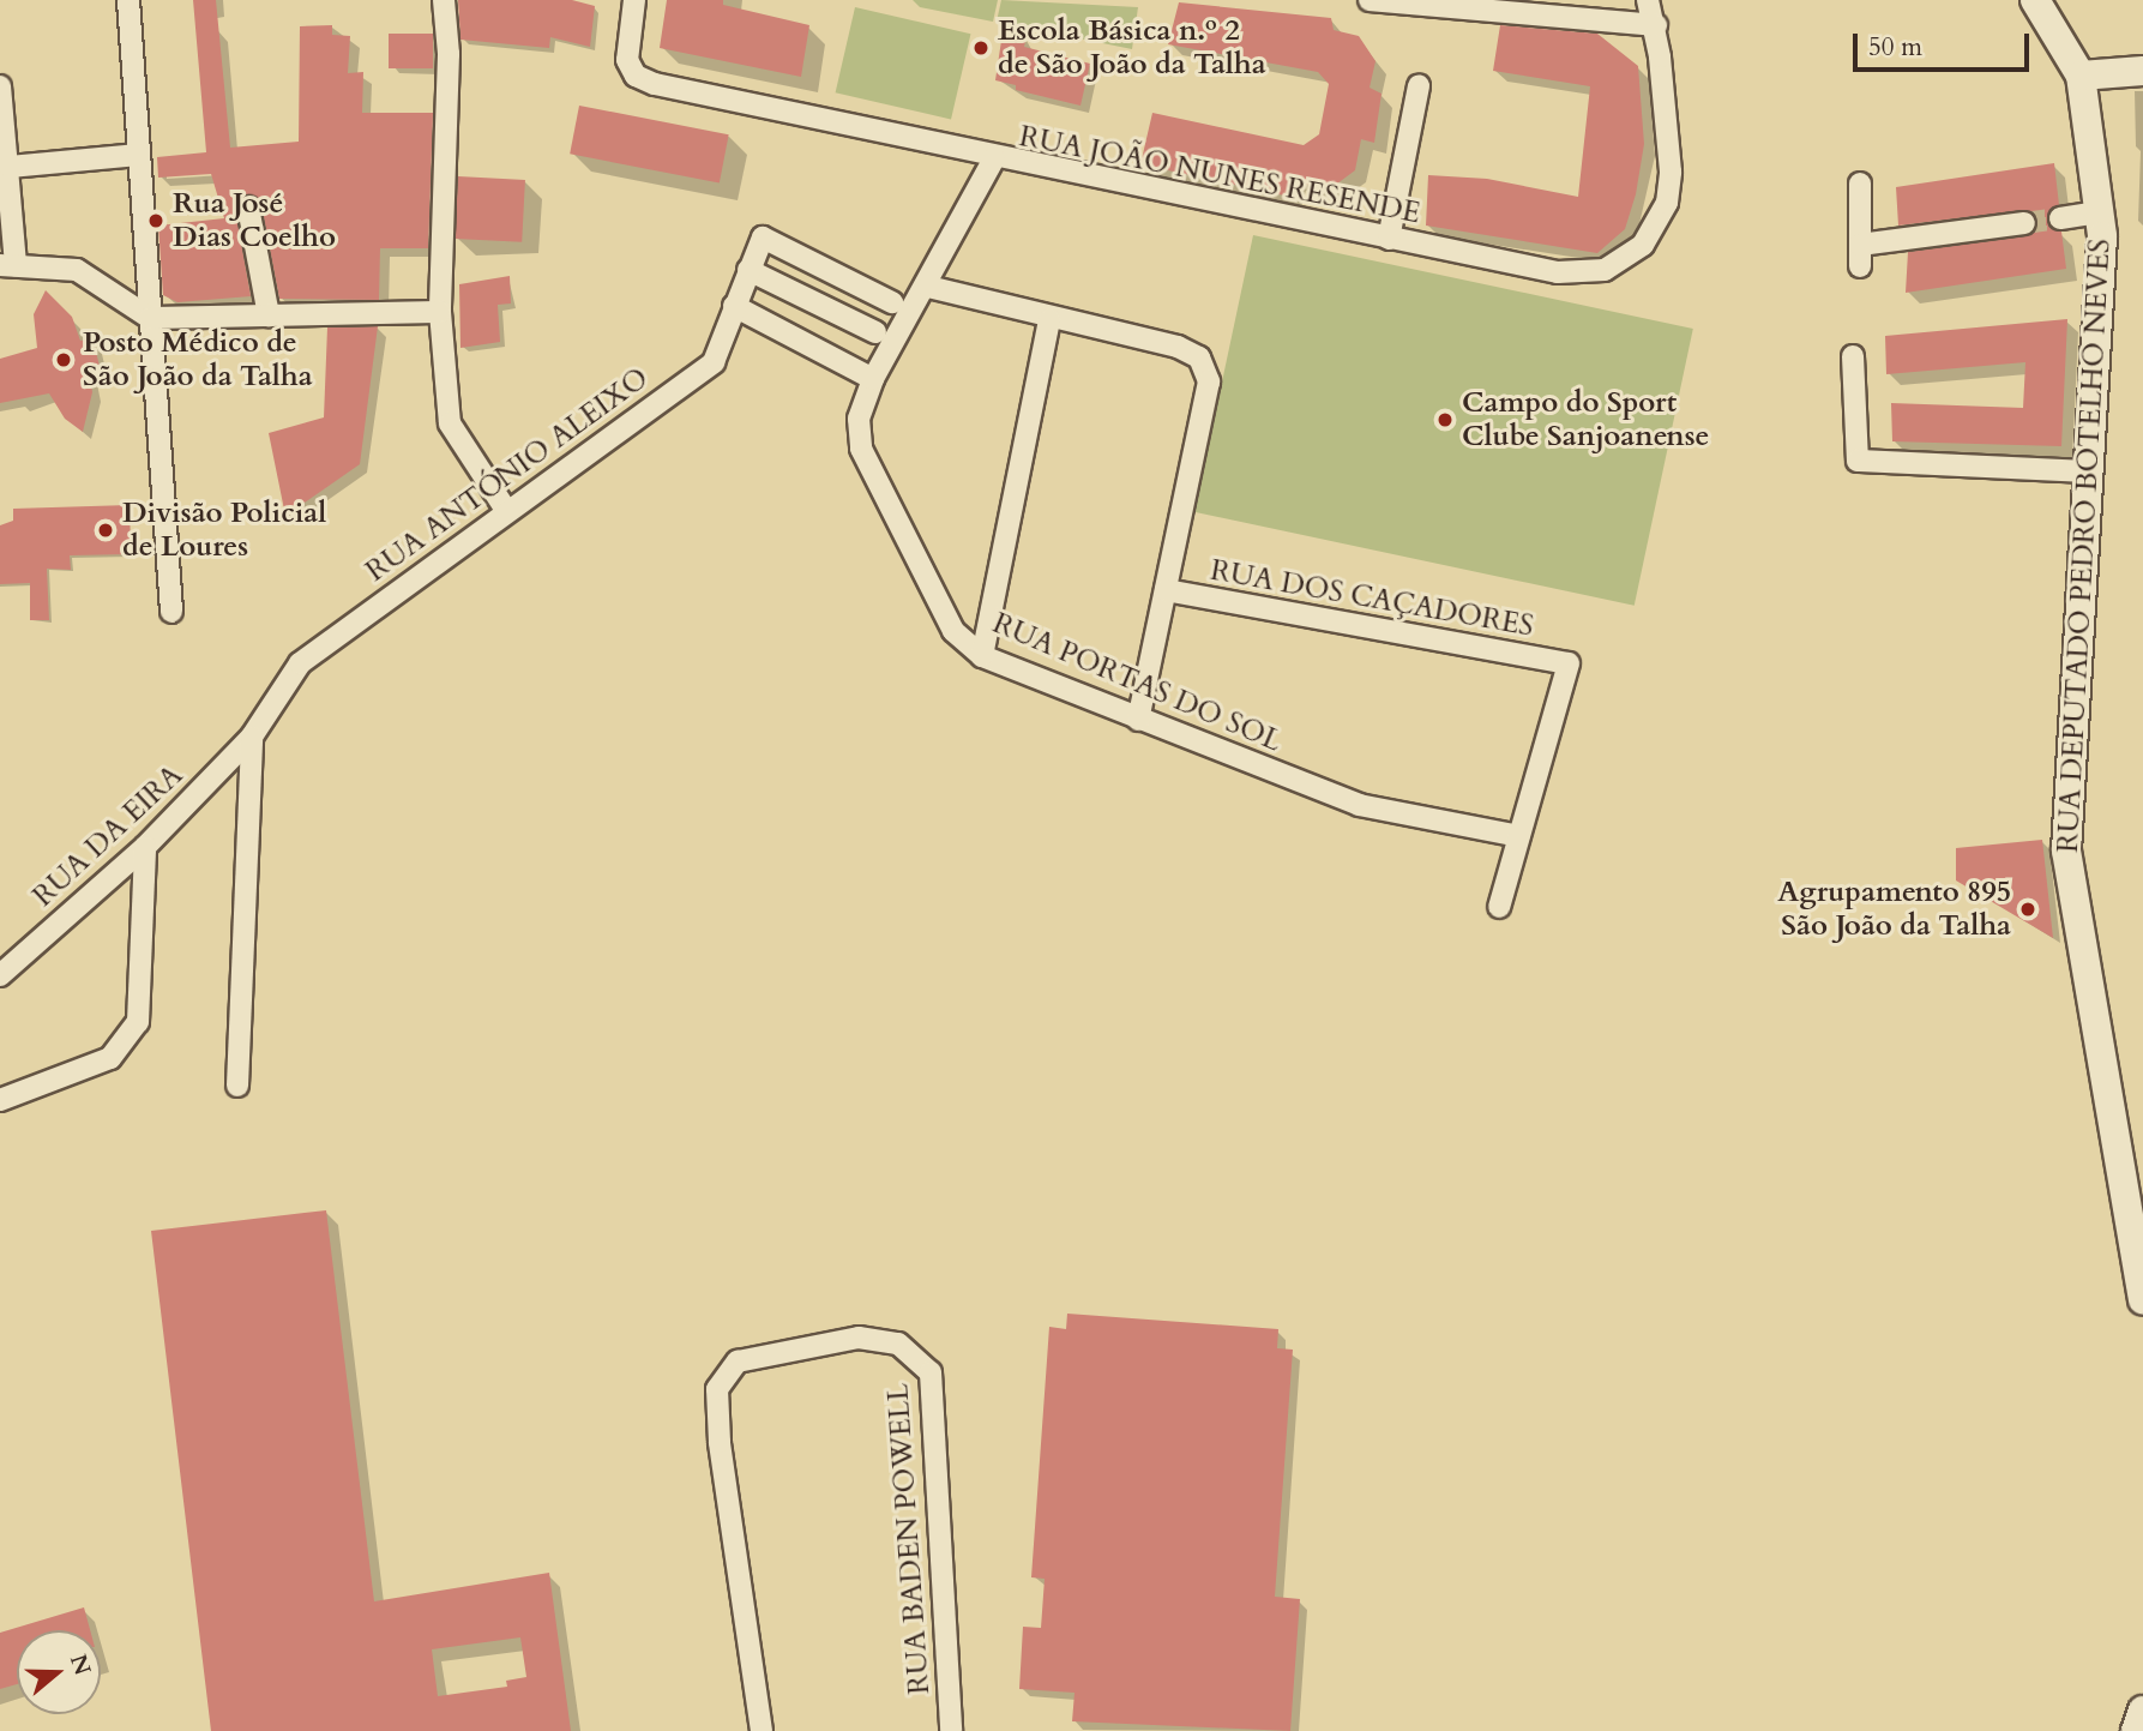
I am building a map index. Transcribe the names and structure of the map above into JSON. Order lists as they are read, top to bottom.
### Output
{
  "streets": {
    "street": [
      "RUA JOÃO NUNES RESENDE",
      "RUA ANTÓNIO ALEIXO",
      "RUA DEPUTADO PEDRO BOTELHO NEVES",
      "RUA DOS CAÇADORES",
      "RUA PORTAS DO SOL",
      "RUA DA EIRA",
      "RUA BADEN POWELL"
    ]
  },
  "crossings": [
    ["RUA JOÃO NUNES RESENDE", "RUA PORTAS DO SOL"],
    ["RUA ANTÓNIO ALEIXO", "RUA DA EIRA"],
    ["RUA DOS CAÇADORES", "RUA PORTAS DO SOL"]
  ],
  "places": [
    "Escola Básica n.º 2 de São João da Talha",
    "Rua José Dias Coelho",
    "Posto Médico de São João da Talha",
    "Campo do Sport Clube Sanjoanense",
    "Divisão Policial de Loures",
    "Agrupamento 895 São João da Talha"
  ],
  "scale_bar": "50 m",
  "north": "right"
}
